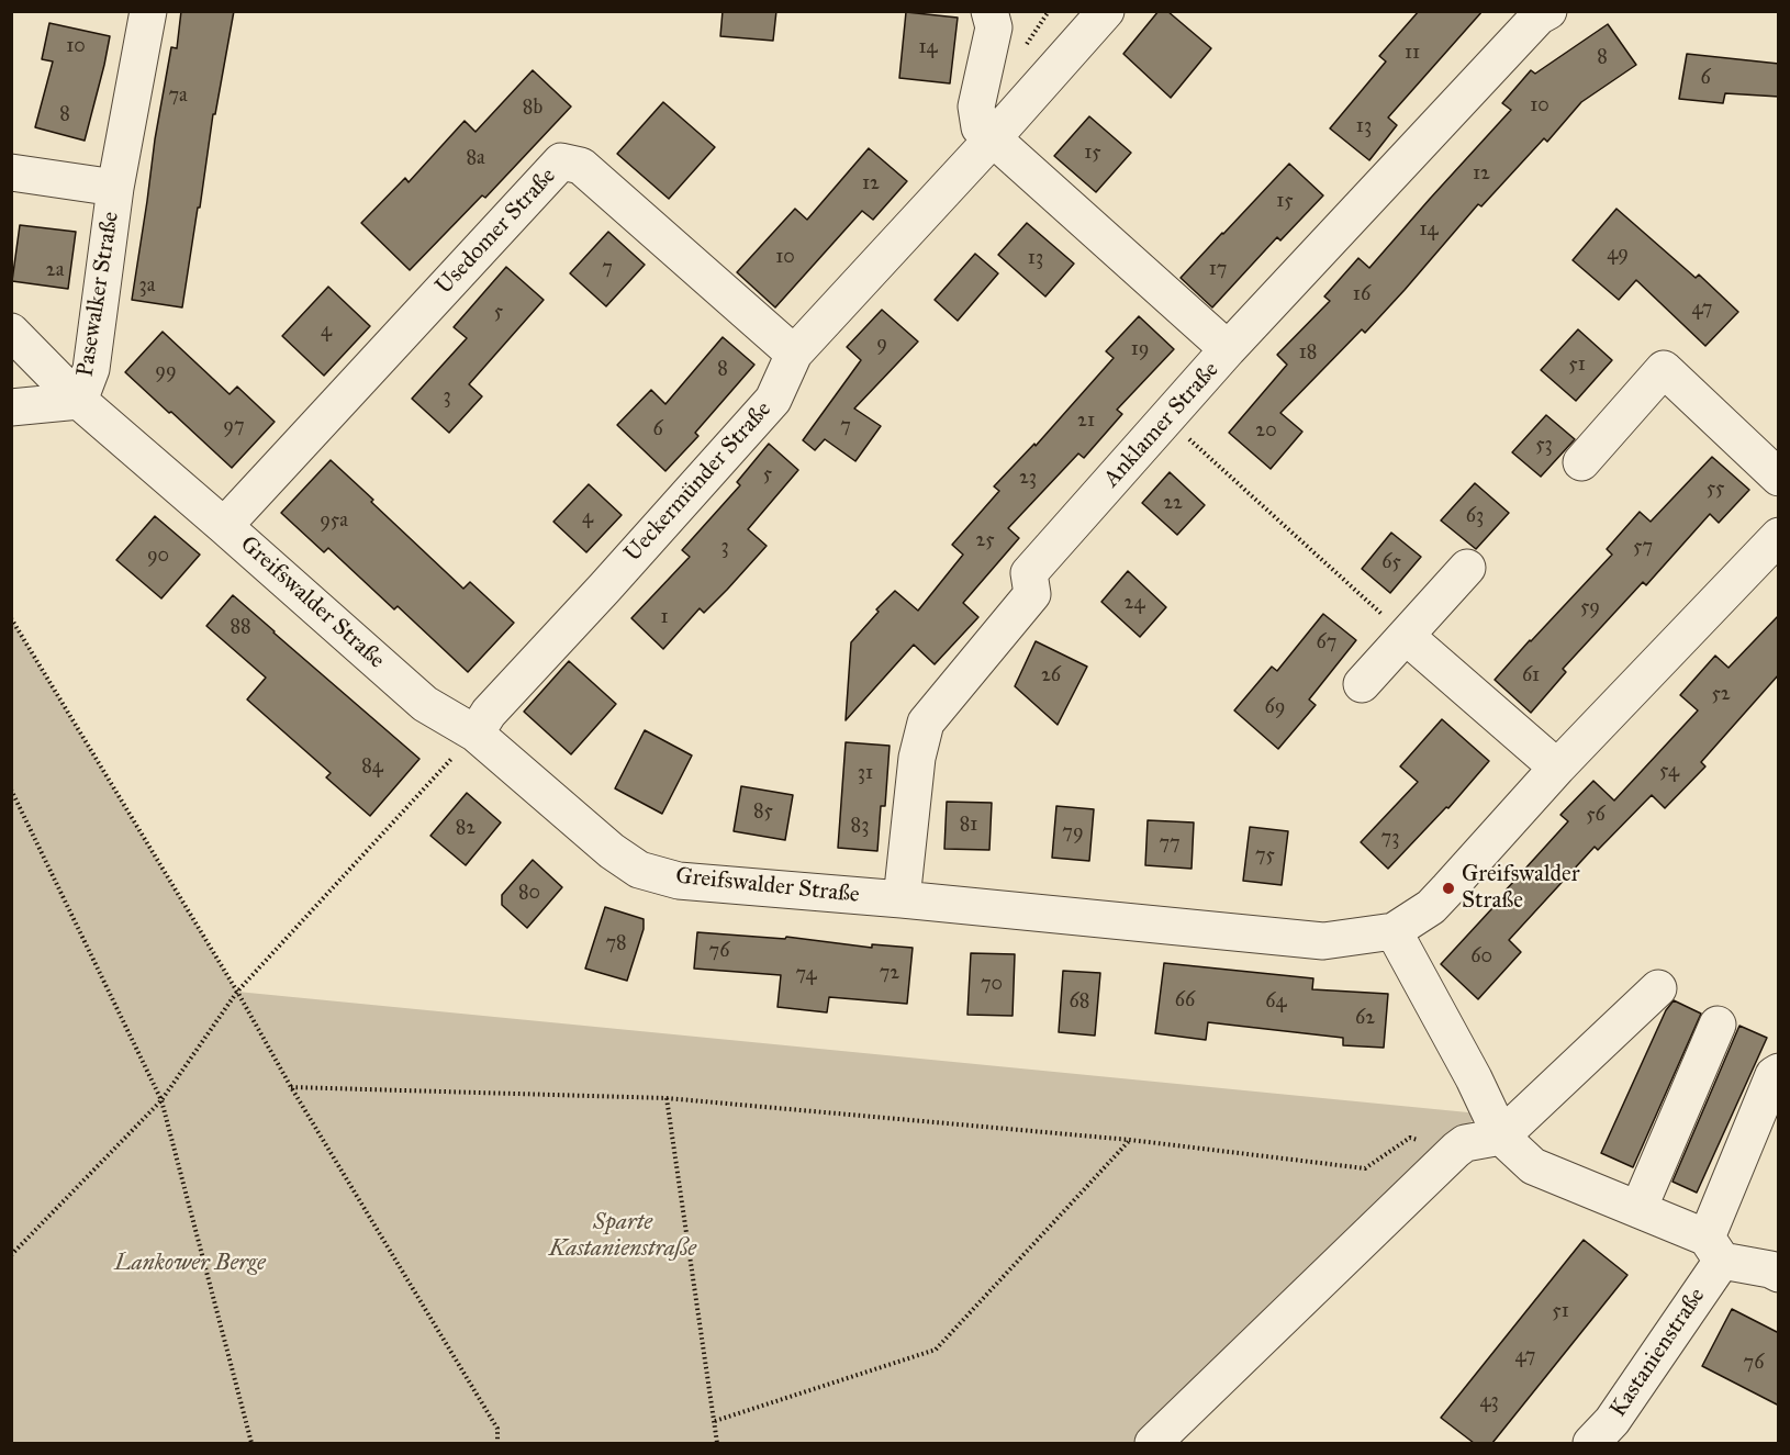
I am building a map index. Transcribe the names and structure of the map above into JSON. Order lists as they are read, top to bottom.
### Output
{
  "streets": {
    "street": [
      "Usedomer Straße",
      "Pasewalker Straße",
      "Anklamer Straße",
      "Ueckermünder Straße",
      "Greifswalder Straße",
      "Kastanienstraße"
    ]
  },
  "crossings": [
    ["Usedomer Straße", "Ueckermünder Straße"],
    ["Usedomer Straße", "Greifswalder Straße"],
    ["Pasewalker Straße", "Greifswalder Straße"],
    ["Anklamer Straße", "Greifswalder Straße"],
    ["Ueckermünder Straße", "Greifswalder Straße"]
  ],
  "parks": ["Sparte Kastanienstraße", "Lankower Berge"],
  "places": ["Greifswalder Straße"],
  "house_numbers": [
    "10",
    "14",
    "11",
    "8",
    "6",
    "7a",
    "10",
    "8b",
    "8",
    "13",
    "15",
    "8a",
    "12",
    "12",
    "15",
    "14",
    "49",
    "10",
    "13",
    "7",
    "17",
    "2a",
    "3a",
    "16",
    "47",
    "5",
    "4",
    "9",
    "19",
    "18",
    "51",
    "8",
    "99",
    "3",
    "21",
    "97",
    "7",
    "6",
    "20",
    "53",
    "5",
    "23",
    "55",
    "22",
    "63",
    "4",
    "95a",
    "25",
    "3",
    "57",
    "90",
    "65",
    "24",
    "59",
    "1",
    "88",
    "67",
    "26",
    "61",
    "52",
    "69",
    "84",
    "54",
    "31",
    "85",
    "56",
    "81",
    "83",
    "82",
    "79",
    "73",
    "77",
    "75",
    "80",
    "78",
    "76",
    "60",
    "72",
    "74",
    "70",
    "66",
    "68",
    "64",
    "62",
    "51",
    "47",
    "76",
    "43"
  ]
}
